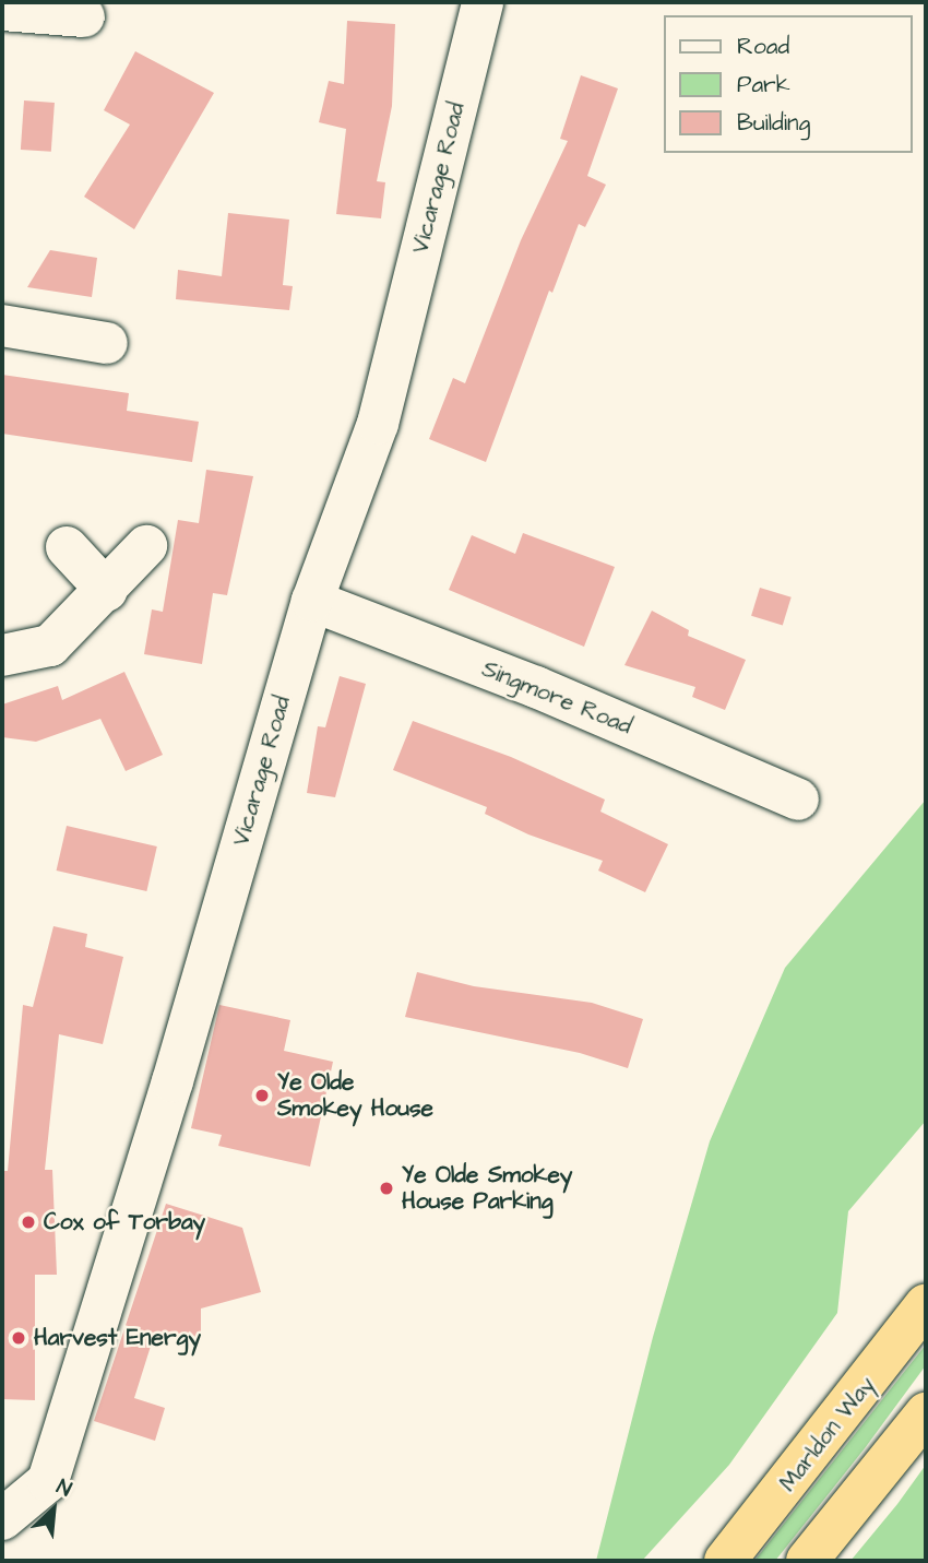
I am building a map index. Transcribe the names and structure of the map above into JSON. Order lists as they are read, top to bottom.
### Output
{
  "streets": {
    "highway": ["Marldon Way"],
    "street": ["Vicarage Road", "Singmore Road"]
  },
  "crossings": [
    ["Vicarage Road", "Singmore Road"]
  ],
  "places": [
    "Ye Olde Smokey House",
    "Ye Olde Smokey House Parking",
    "Cox of Torbay",
    "Harvest Energy"
  ],
  "legend": ["Road", "Park", "Building"],
  "north": "top right"
}
